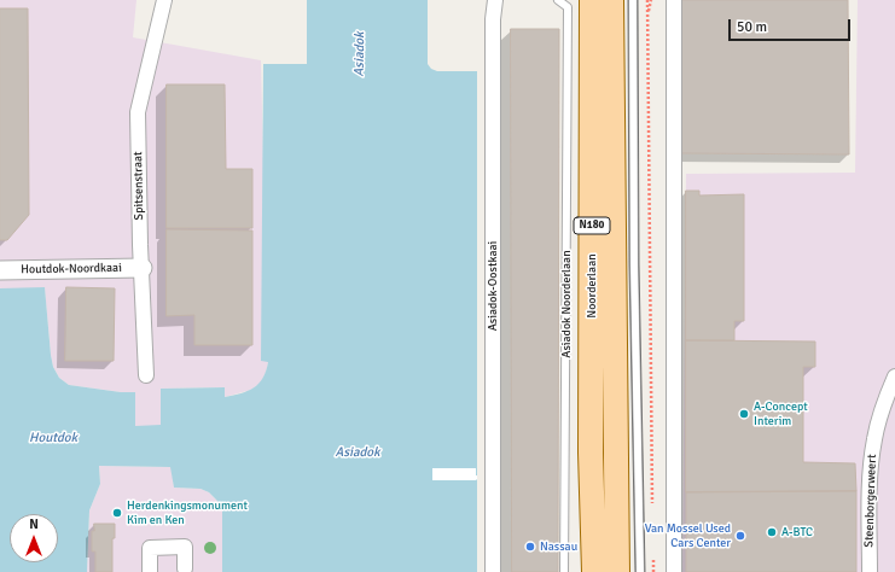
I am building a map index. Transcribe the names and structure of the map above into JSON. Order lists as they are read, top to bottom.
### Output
{
  "streets": {
    "main road": ["N180", "Noorderlaan"],
    "street": [
      "Spitsenstraat",
      "Houtdok-Noordkaai",
      "Asiadok-Oostkaai",
      "Steenborgerweert"
    ],
    "lane": ["Asiadok Noorderlaan"]
  },
  "crossings": [
    ["Spitsenstraat", "Houtdok-Noordkaai"]
  ],
  "water": ["Asiadok", "Houtdok"],
  "places": [
    "A-Concept Interim",
    "Herdenkingsmonument Kim en Ken",
    "A-BTC",
    "Van Mossel Used Cars Center",
    "Nassau"
  ],
  "scale_bar": "50 m",
  "north": "top"
}
